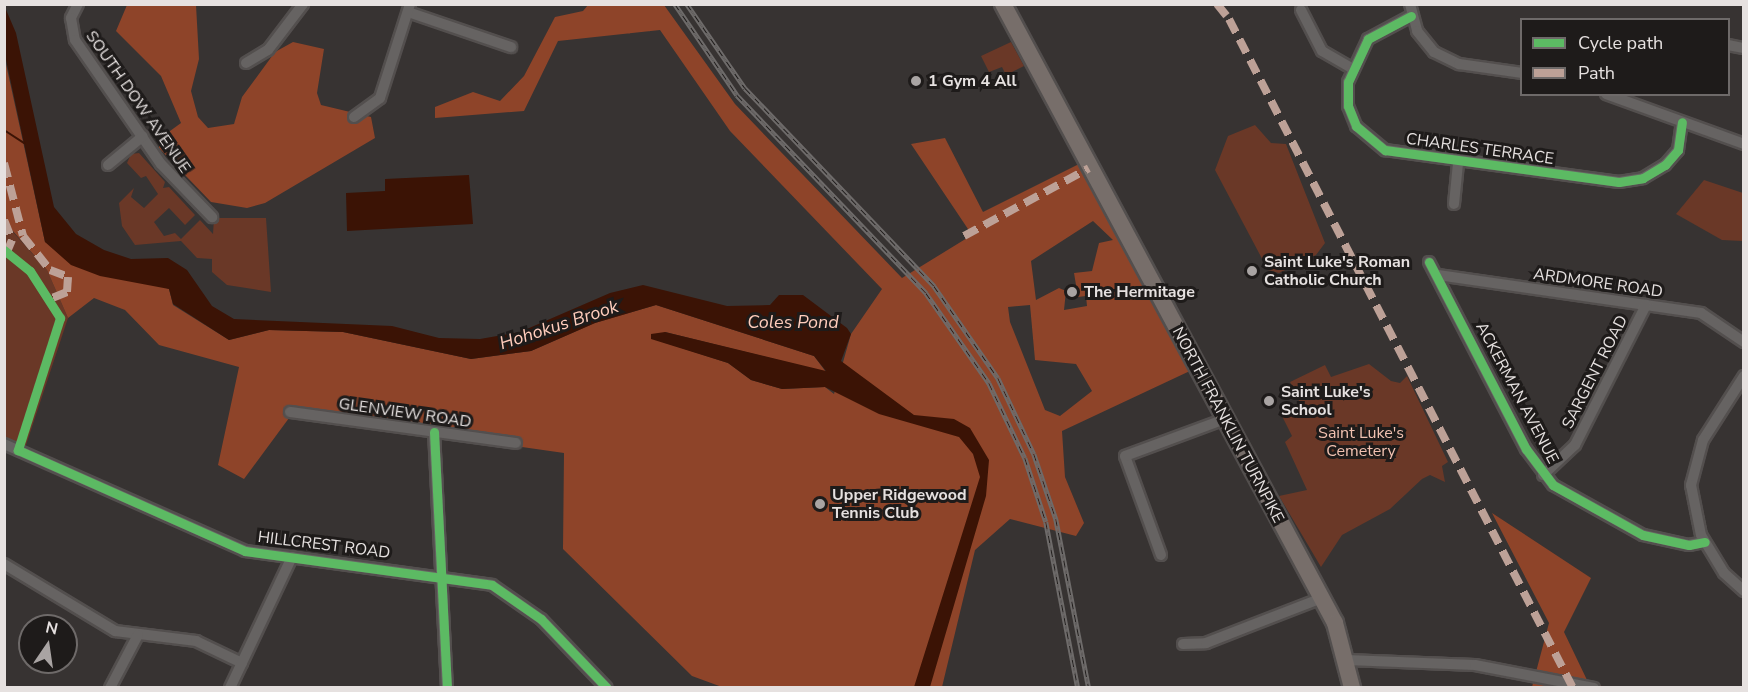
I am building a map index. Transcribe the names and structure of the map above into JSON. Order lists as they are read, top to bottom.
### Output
{
  "streets": {
    "main road": ["NORTH FRANKLIN TURNPIKE"],
    "street": [
      "SOUTH DOW AVENUE",
      "CHARLES TERRACE",
      "ARDMORE ROAD",
      "SARGENT ROAD",
      "ACKERMAN AVENUE",
      "GLENVIEW ROAD",
      "HILLCREST ROAD"
    ]
  },
  "crossings": [
    ["ARDMORE ROAD", "SARGENT ROAD"],
    ["ARDMORE ROAD", "ACKERMAN AVENUE"],
    ["SARGENT ROAD", "ACKERMAN AVENUE"]
  ],
  "water": ["Coles Pond", "Hohokus Brook"],
  "parks": ["Saint Luke's Cemetery"],
  "places": [
    "1 Gym 4 All",
    "Saint Luke's Roman Catholic Church",
    "The Hermitage",
    "Saint Luke's School",
    "Upper Ridgewood Tennis Club"
  ],
  "legend": ["Cycle path", "Path"],
  "north": "top"
}
